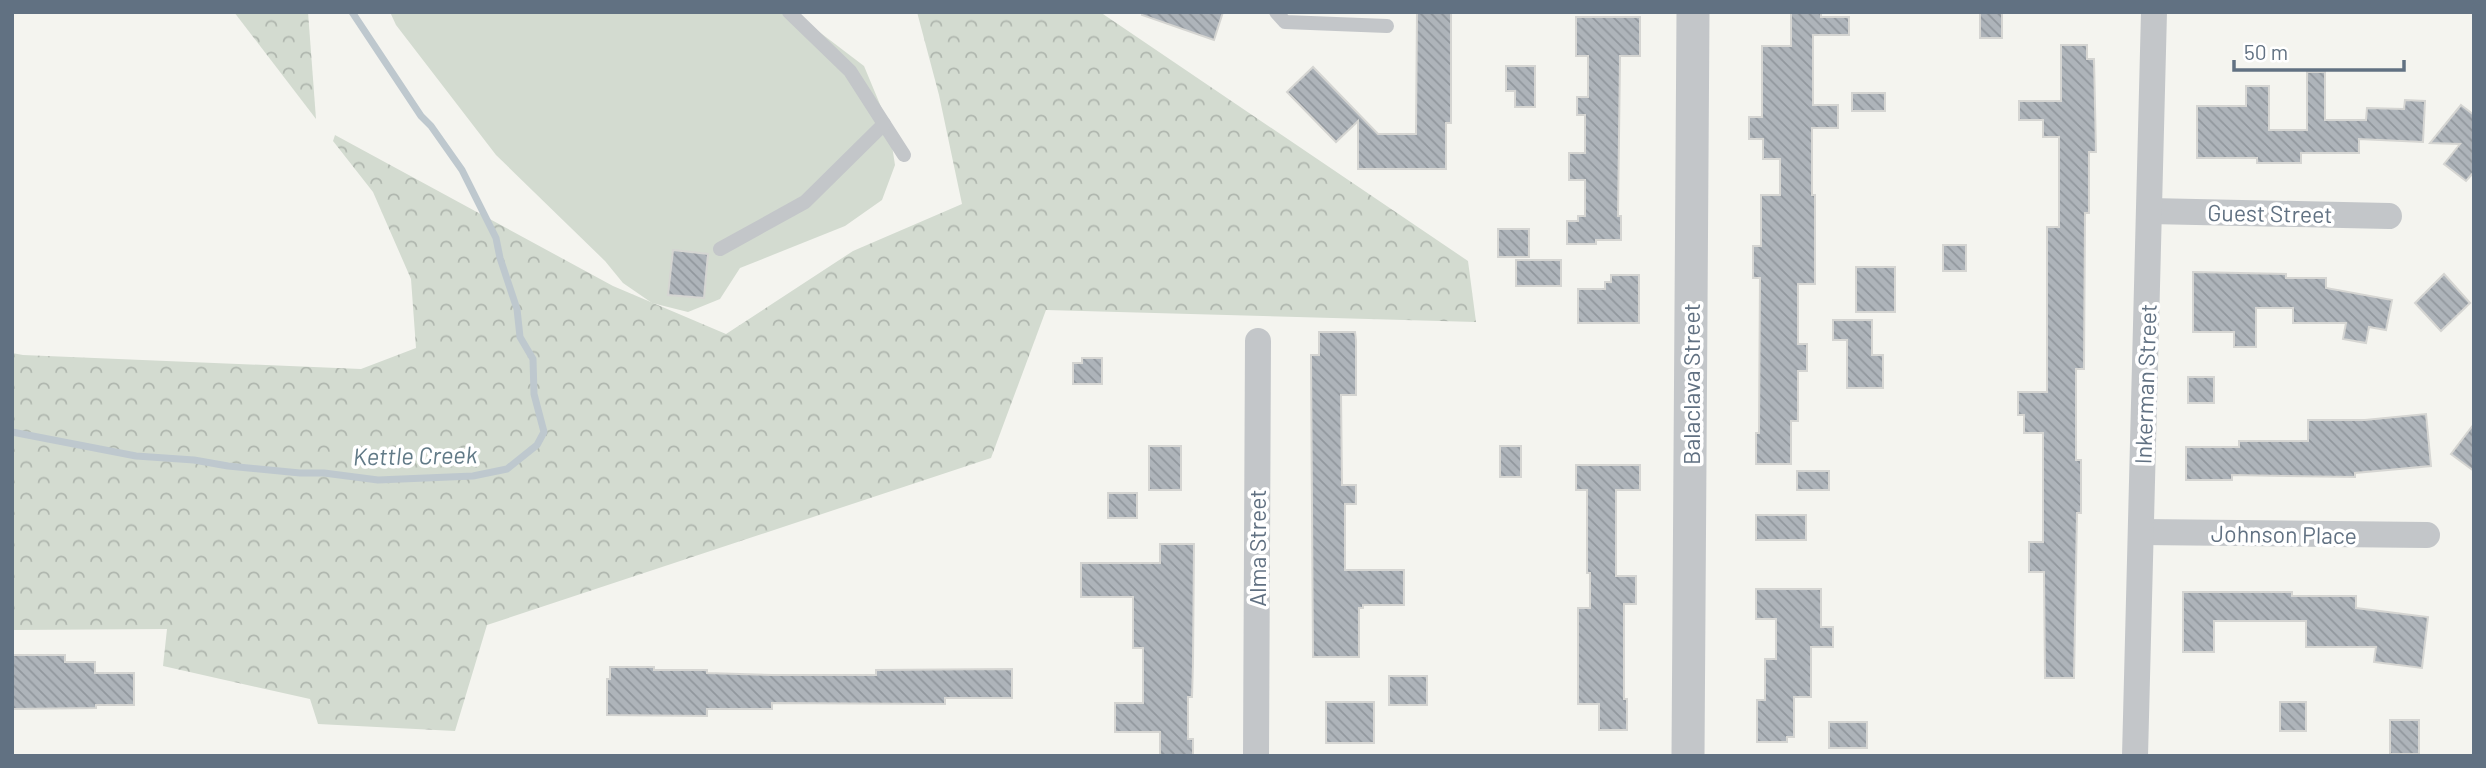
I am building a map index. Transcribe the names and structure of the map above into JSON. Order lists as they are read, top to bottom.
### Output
{
  "streets": {
    "street": [
      "Guest Street",
      "Balaclava Street",
      "Inkerman Street",
      "Johnson Place",
      "Alma Street"
    ]
  },
  "crossings": [
    ["Guest Street", "Inkerman Street"],
    ["Inkerman Street", "Johnson Place"]
  ],
  "water": ["Kettle Creek"],
  "scale_bar": "50 m"
}
